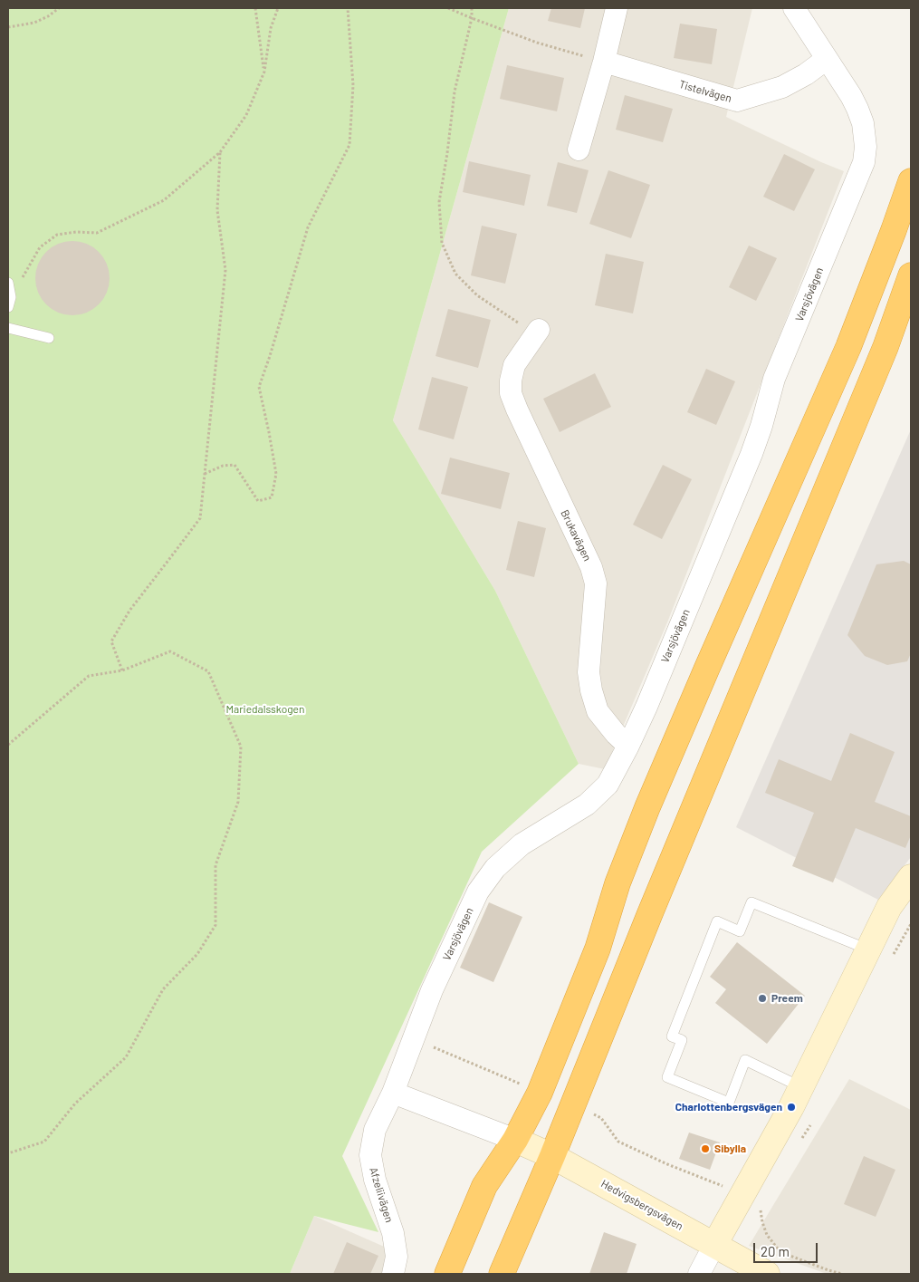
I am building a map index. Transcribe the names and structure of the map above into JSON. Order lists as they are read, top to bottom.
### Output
{
  "streets": {
    "street": [
      "Tistelvägen",
      "Varsjövägen",
      "Brukavägen",
      "Afzeliivägen",
      "Hedvigsbergsvägen"
    ]
  },
  "crossings": [
    ["Tistelvägen", "Varsjövägen"],
    ["Varsjövägen", "Brukavägen"],
    ["Varsjövägen", "Afzeliivägen"]
  ],
  "parks": ["Mariedalsskogen"],
  "places": ["Preem", "Charlottenbergsvägen", "Sibylla"],
  "scale_bar": "20 m"
}
